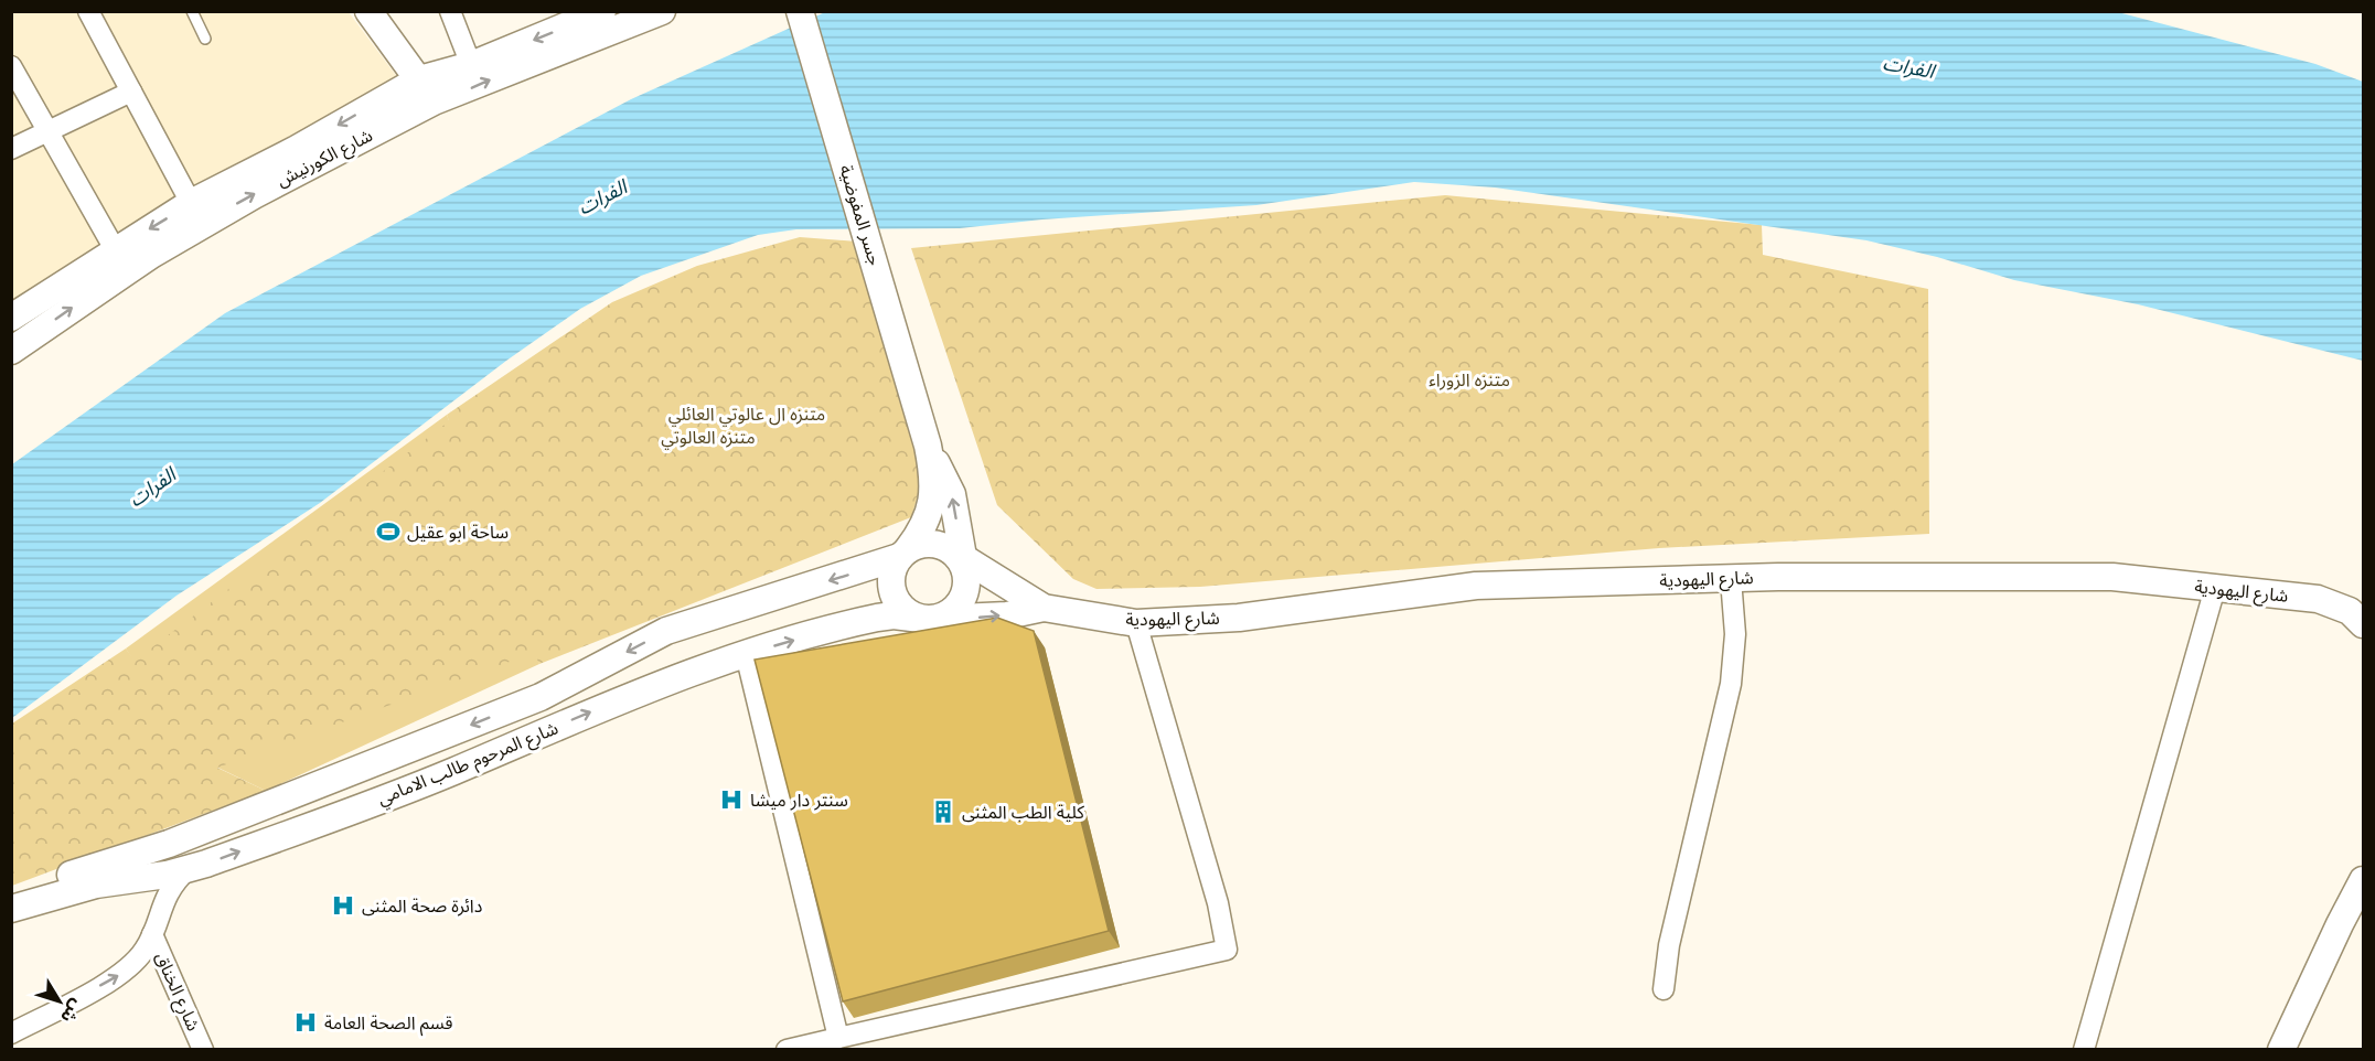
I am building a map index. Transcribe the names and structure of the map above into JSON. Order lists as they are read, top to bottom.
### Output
{
  "streets": {
    "street": [
      "شارع الكورنيش",
      "جسر المفوضية",
      "شارع اليهودية",
      "شارع المرحوم طالب الامامي",
      "شارع الخناق"
    ]
  },
  "crossings": [
    ["شارع اليهودية", "شارع المرحوم طالب الامامي"]
  ],
  "water": ["الفرات"],
  "parks": ["متنزه الزوراء", "متنزه ال عالوتي العائلي", "متنزه العالوتي"],
  "places": {
    "sports": ["ساحة ابو عقيل"],
    "hospital": ["سنتر دار ميشا", "دائرة صحة المثنى", "قسم الصحة العامة"],
    "building": ["كلية الطب المثنى"]
  },
  "north": "bottom right"
}
